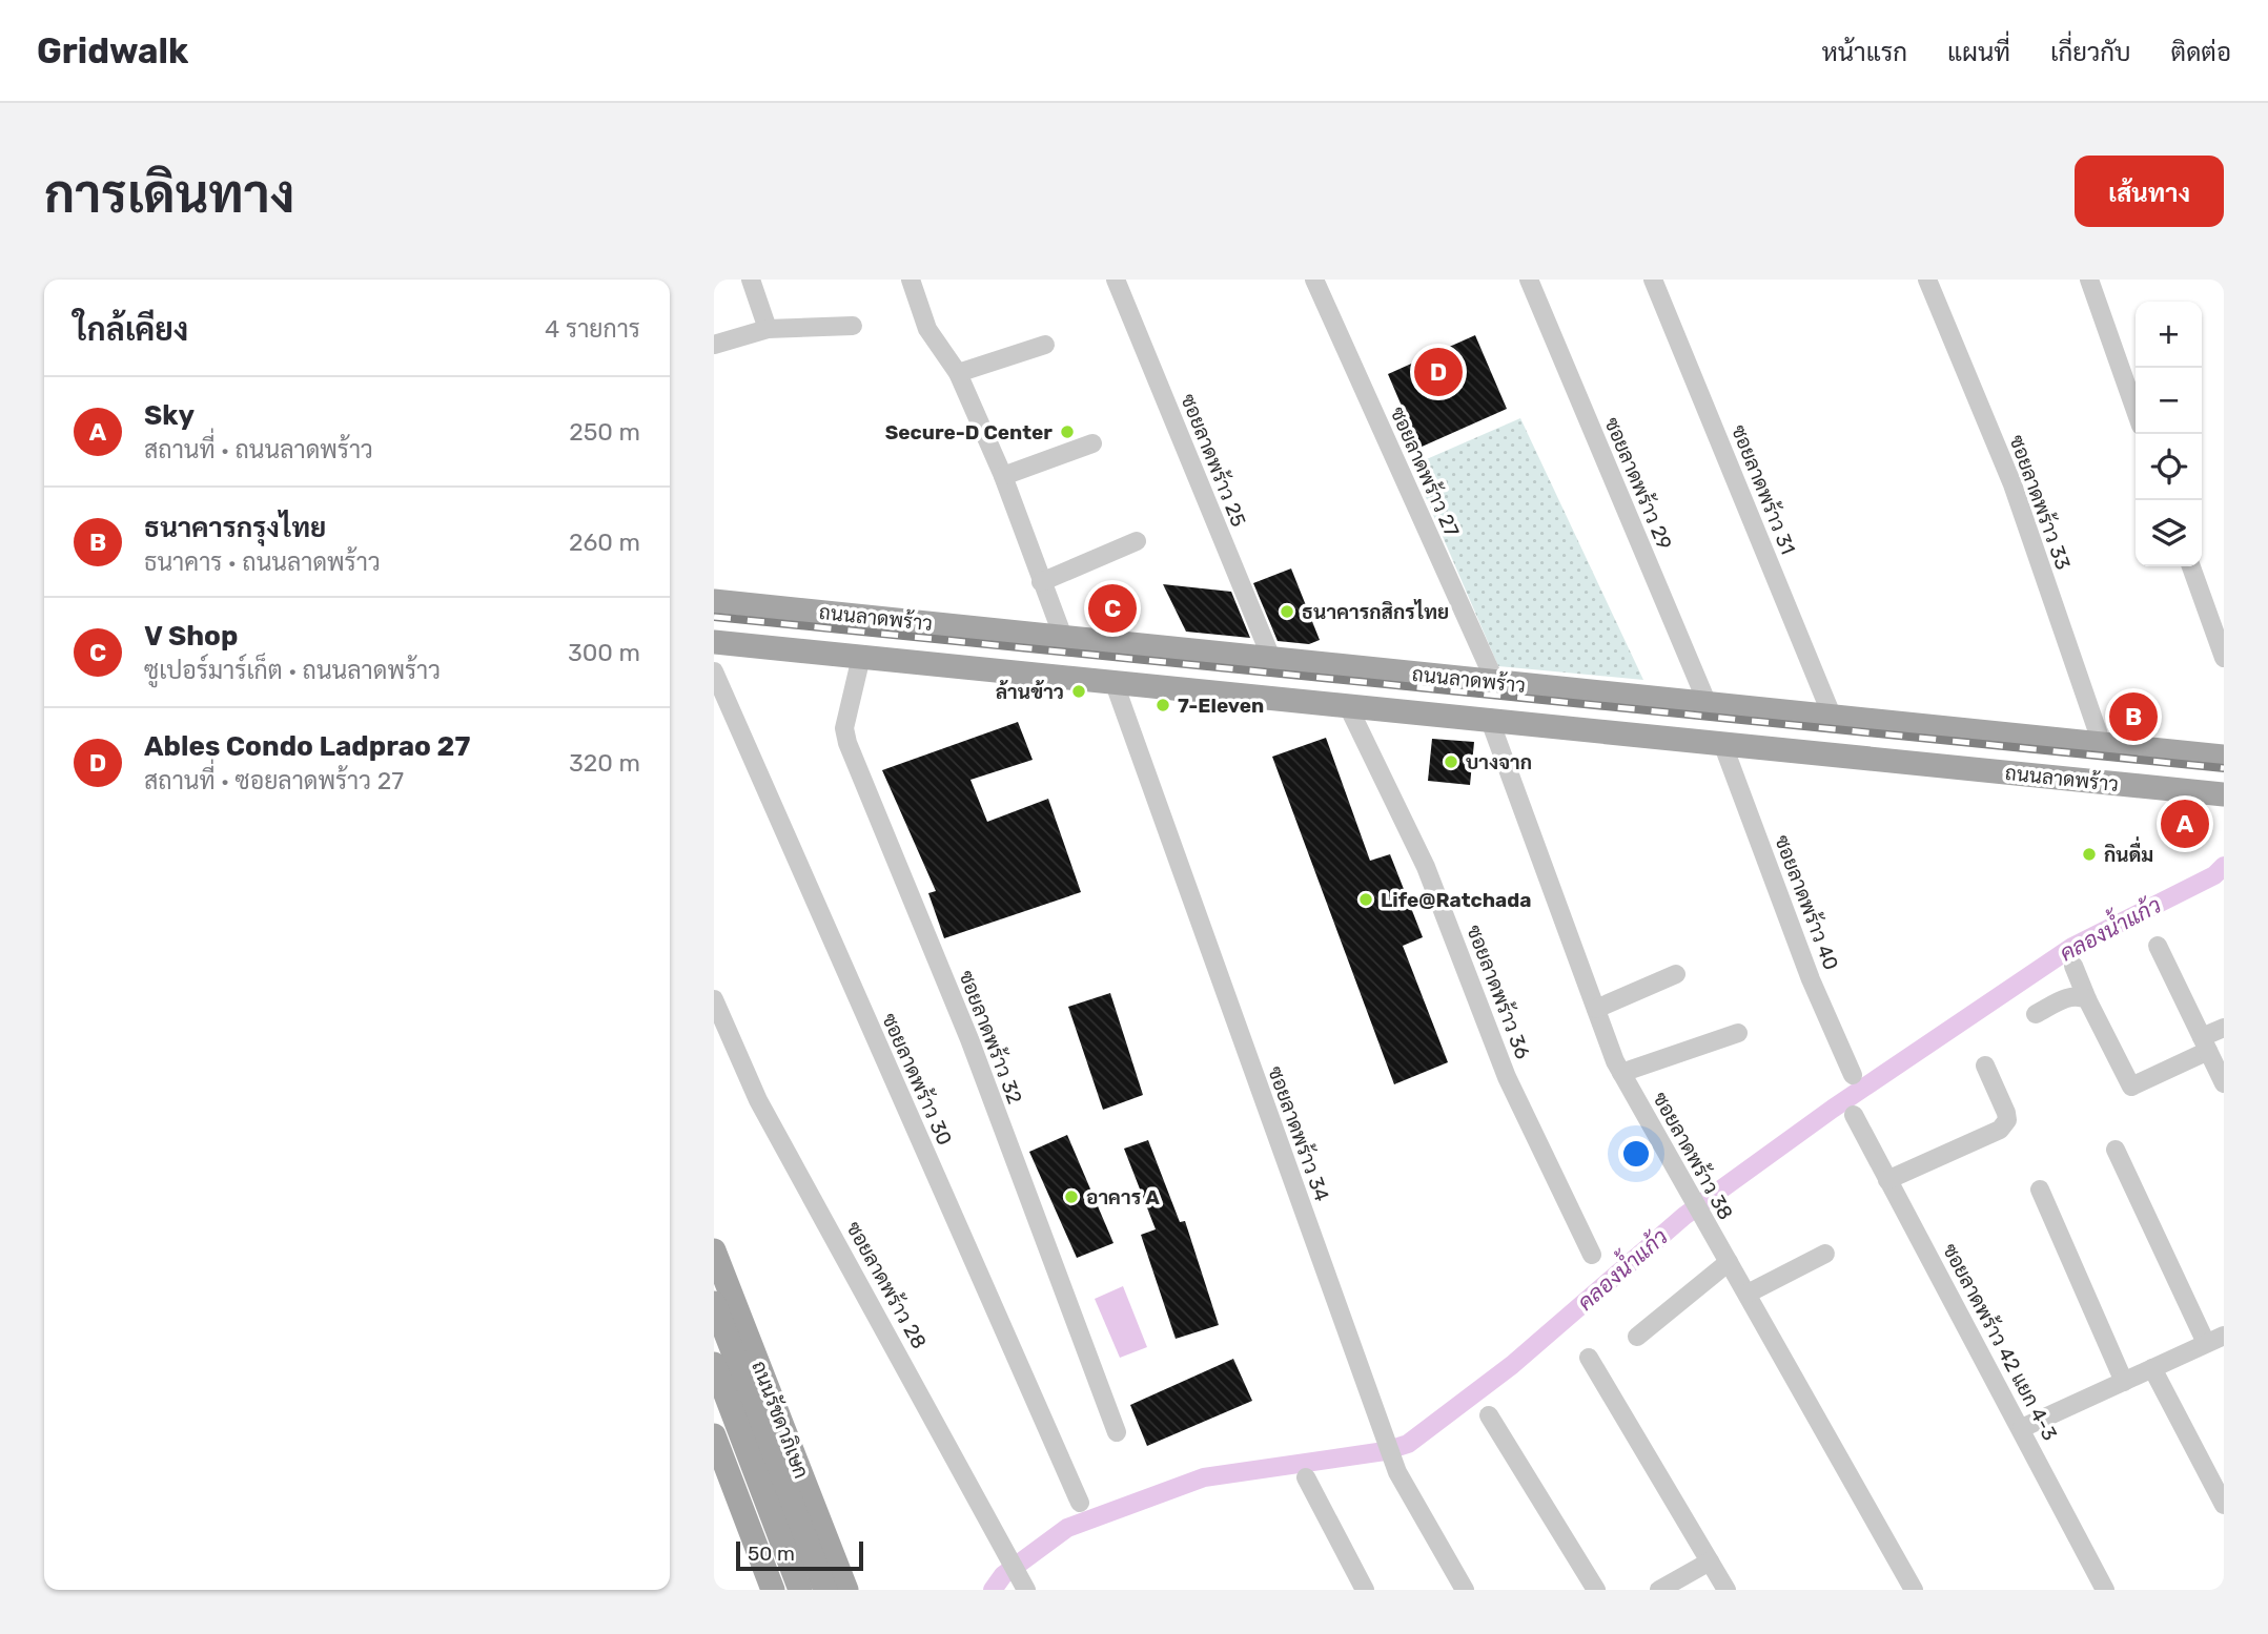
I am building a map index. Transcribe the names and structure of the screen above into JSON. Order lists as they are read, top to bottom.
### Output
{
  "streets": {
    "main road": ["ถนนลาดพร้าว", "ถนนรัชดาภิเษก"],
    "street": [
      "ซอยลาดพร้าว 25",
      "ซอยลาดพร้าว 27",
      "ซอยลาดพร้าว 29",
      "ซอยลาดพร้าว 31",
      "ซอยลาดพร้าว 33",
      "ซอยลาดพร้าว 40",
      "ซอยลาดพร้าว 36",
      "ซอยลาดพร้าว 32",
      "ซอยลาดพร้าว 30",
      "ซอยลาดพร้าว 34",
      "ซอยลาดพร้าว 38",
      "ซอยลาดพร้าว 28",
      "ซอยลาดพร้าว 42 แยก 4-3"
    ]
  },
  "crossings": [
    ["ซอยลาดพร้าว 25", "ถนนลาดพร้าว"],
    ["ซอยลาดพร้าว 27", "ถนนลาดพร้าว"],
    ["ซอยลาดพร้าว 29", "ถนนลาดพร้าว"],
    ["ซอยลาดพร้าว 31", "ถนนลาดพร้าว"],
    ["ซอยลาดพร้าว 33", "ถนนลาดพร้าว"],
    ["ถนนลาดพร้าว", "ซอยลาดพร้าว 40"],
    ["ถนนลาดพร้าว", "ซอยลาดพร้าว 36"],
    ["ถนนลาดพร้าว", "ซอยลาดพร้าว 32"],
    ["ถนนลาดพร้าว", "ซอยลาดพร้าว 34"],
    ["ถนนลาดพร้าว", "ซอยลาดพร้าว 38"]
  ],
  "water": ["คลองน้ำแก้ว"],
  "places": [
    "Secure-D Center",
    "ธนาคารกสิกรไทย",
    "ล้านข้าว",
    "7-Eleven",
    "บางจาก",
    "กินดื่ม",
    "Life@Ratchada",
    "อาคาร A"
  ],
  "scale_bar": "50 m",
  "page": {
    "header": "Gridwalk",
    "nav": [
      "หน้าแรก",
      "แผนที่",
      "เกี่ยวกับ",
      "ติดต่อ"
    ],
    "buttons": "เส้นทาง",
    "title": "การเดินทาง",
    "heading": ["ใกล้เคียง", "4 รายการ"],
    "map_buttons": ["+", "−"],
    "pins": [
      "D",
      "C",
      "B",
      "A"
    ],
    "list": [
      {
        "mark": "A",
        "name": "Sky",
        "note": "สถานที่ · ถนนลาดพร้าว",
        "value": "250 m"
      },
      {
        "mark": "B",
        "name": "ธนาคารกรุงไทย",
        "note": "ธนาคาร · ถนนลาดพร้าว",
        "value": "260 m"
      },
      {
        "mark": "C",
        "name": "V Shop",
        "note": "ซูเปอร์มาร์เก็ต · ถนนลาดพร้าว",
        "value": "300 m"
      },
      {
        "mark": "D",
        "name": "Ables Condo Ladprao 27",
        "note": "สถานที่ · ซอยลาดพร้าว 27",
        "value": "320 m"
      }
    ],
    "scale": "50 m"
  }
}
